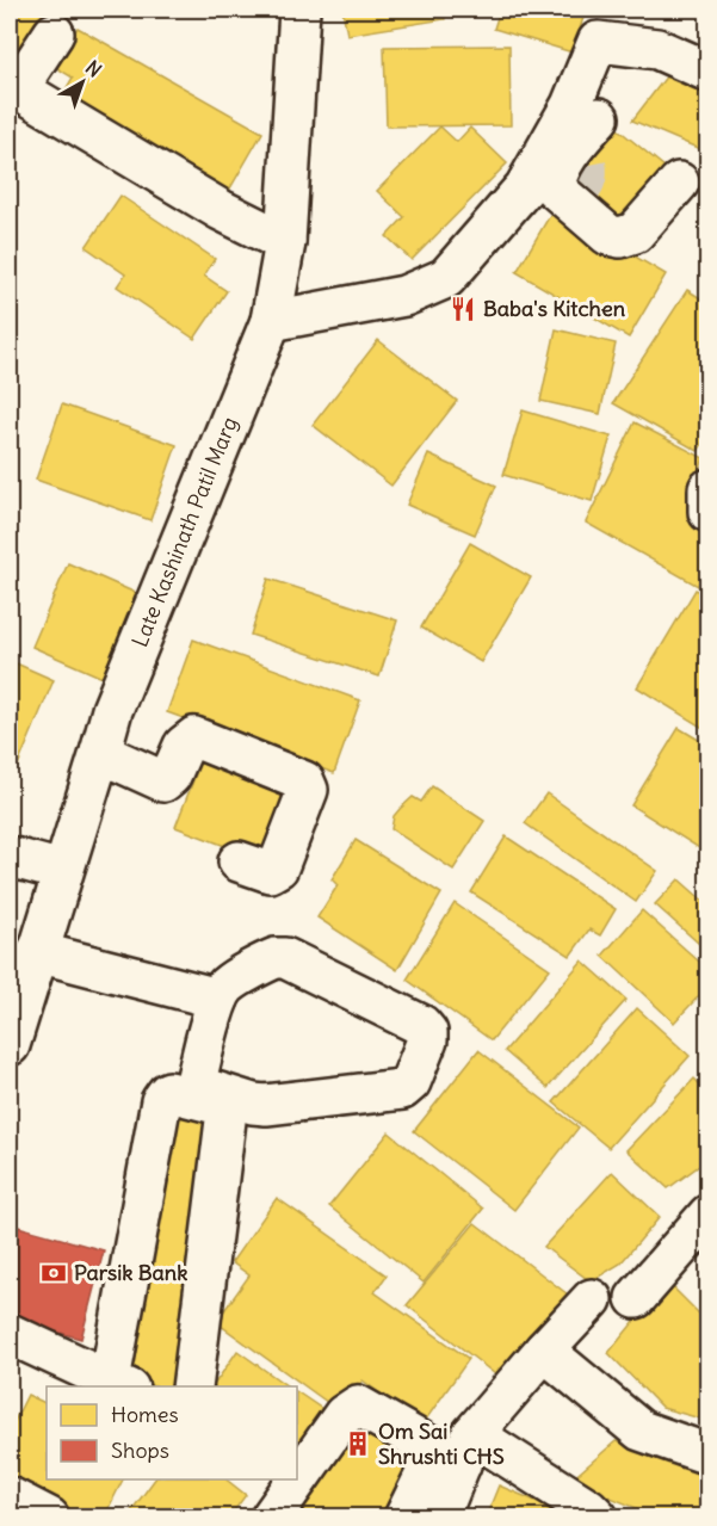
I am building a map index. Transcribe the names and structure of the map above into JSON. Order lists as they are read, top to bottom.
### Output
{
  "streets": {
    "street": ["Late Kashinath Patil Marg"]
  },
  "places": {
    "restaurant": ["Baba's Kitchen"],
    "bank": ["Parsik Bank"],
    "building": ["Om Sai Shrushti CHS"]
  },
  "legend": ["Homes", "Shops"],
  "north": "top right"
}
